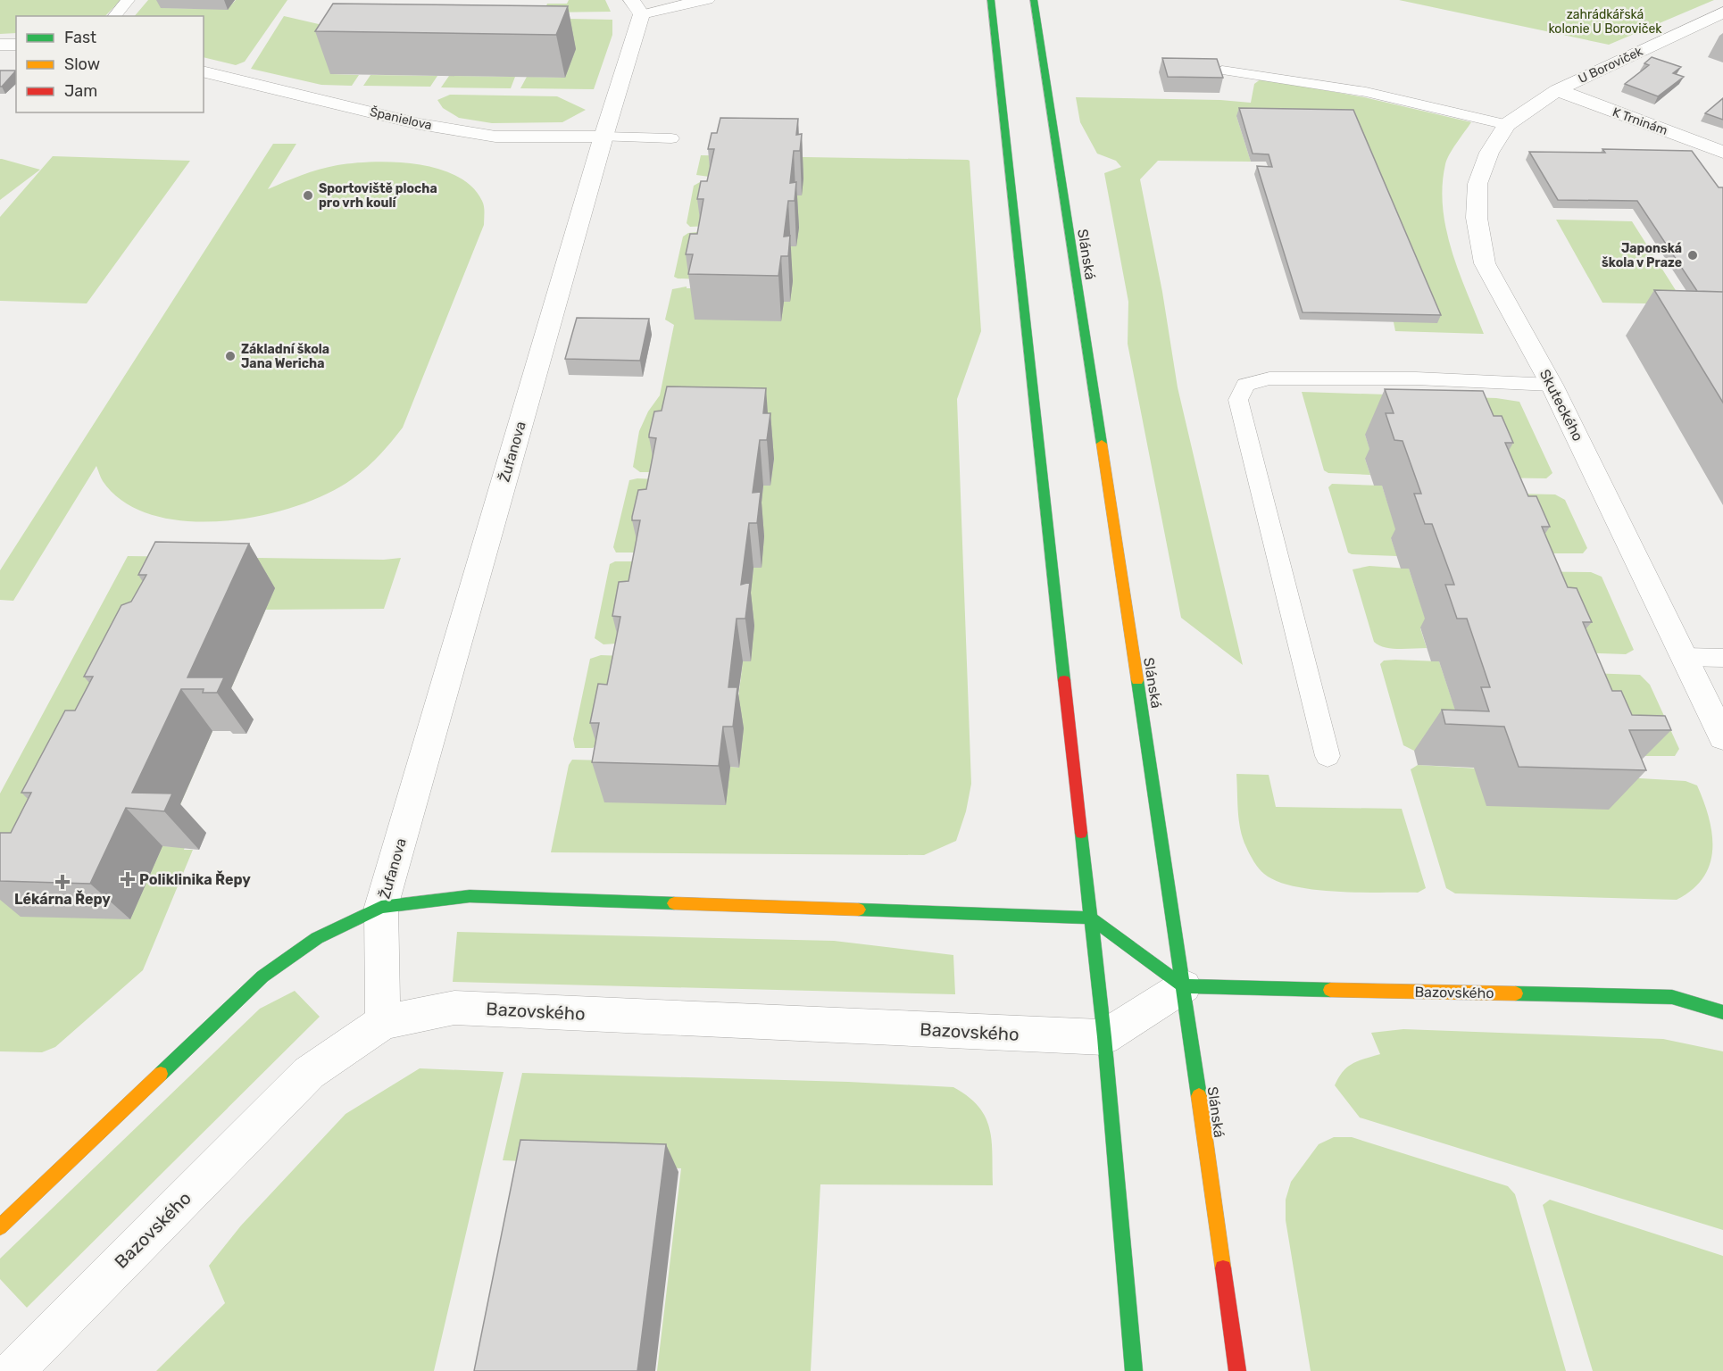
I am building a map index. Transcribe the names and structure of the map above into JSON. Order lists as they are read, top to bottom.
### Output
{
  "streets": {
    "main road": ["Slánská", "Bazovského"],
    "street": [
      "U Boroviček",
      "Španielova",
      "K Trninám",
      "Skuteckého",
      "Žufanova"
    ]
  },
  "crossings": [
    ["U Boroviček", "K Trninám"],
    ["U Boroviček", "Skuteckého"],
    ["Španielova", "Žufanova"],
    ["K Trninám", "Skuteckého"],
    ["Slánská", "Bazovského"],
    ["Žufanova", "Bazovského"]
  ],
  "parks": ["zahrádkářská kolonie U Boroviček"],
  "places": {
    "other": ["Sportoviště plocha pro vrh koulí", "Japonská škola v Praze", "Základní škola Jana Wericha"],
    "health": ["Poliklinika Řepy", "Lékárna Řepy"]
  },
  "legend": ["Fast", "Slow", "Jam"]
}
